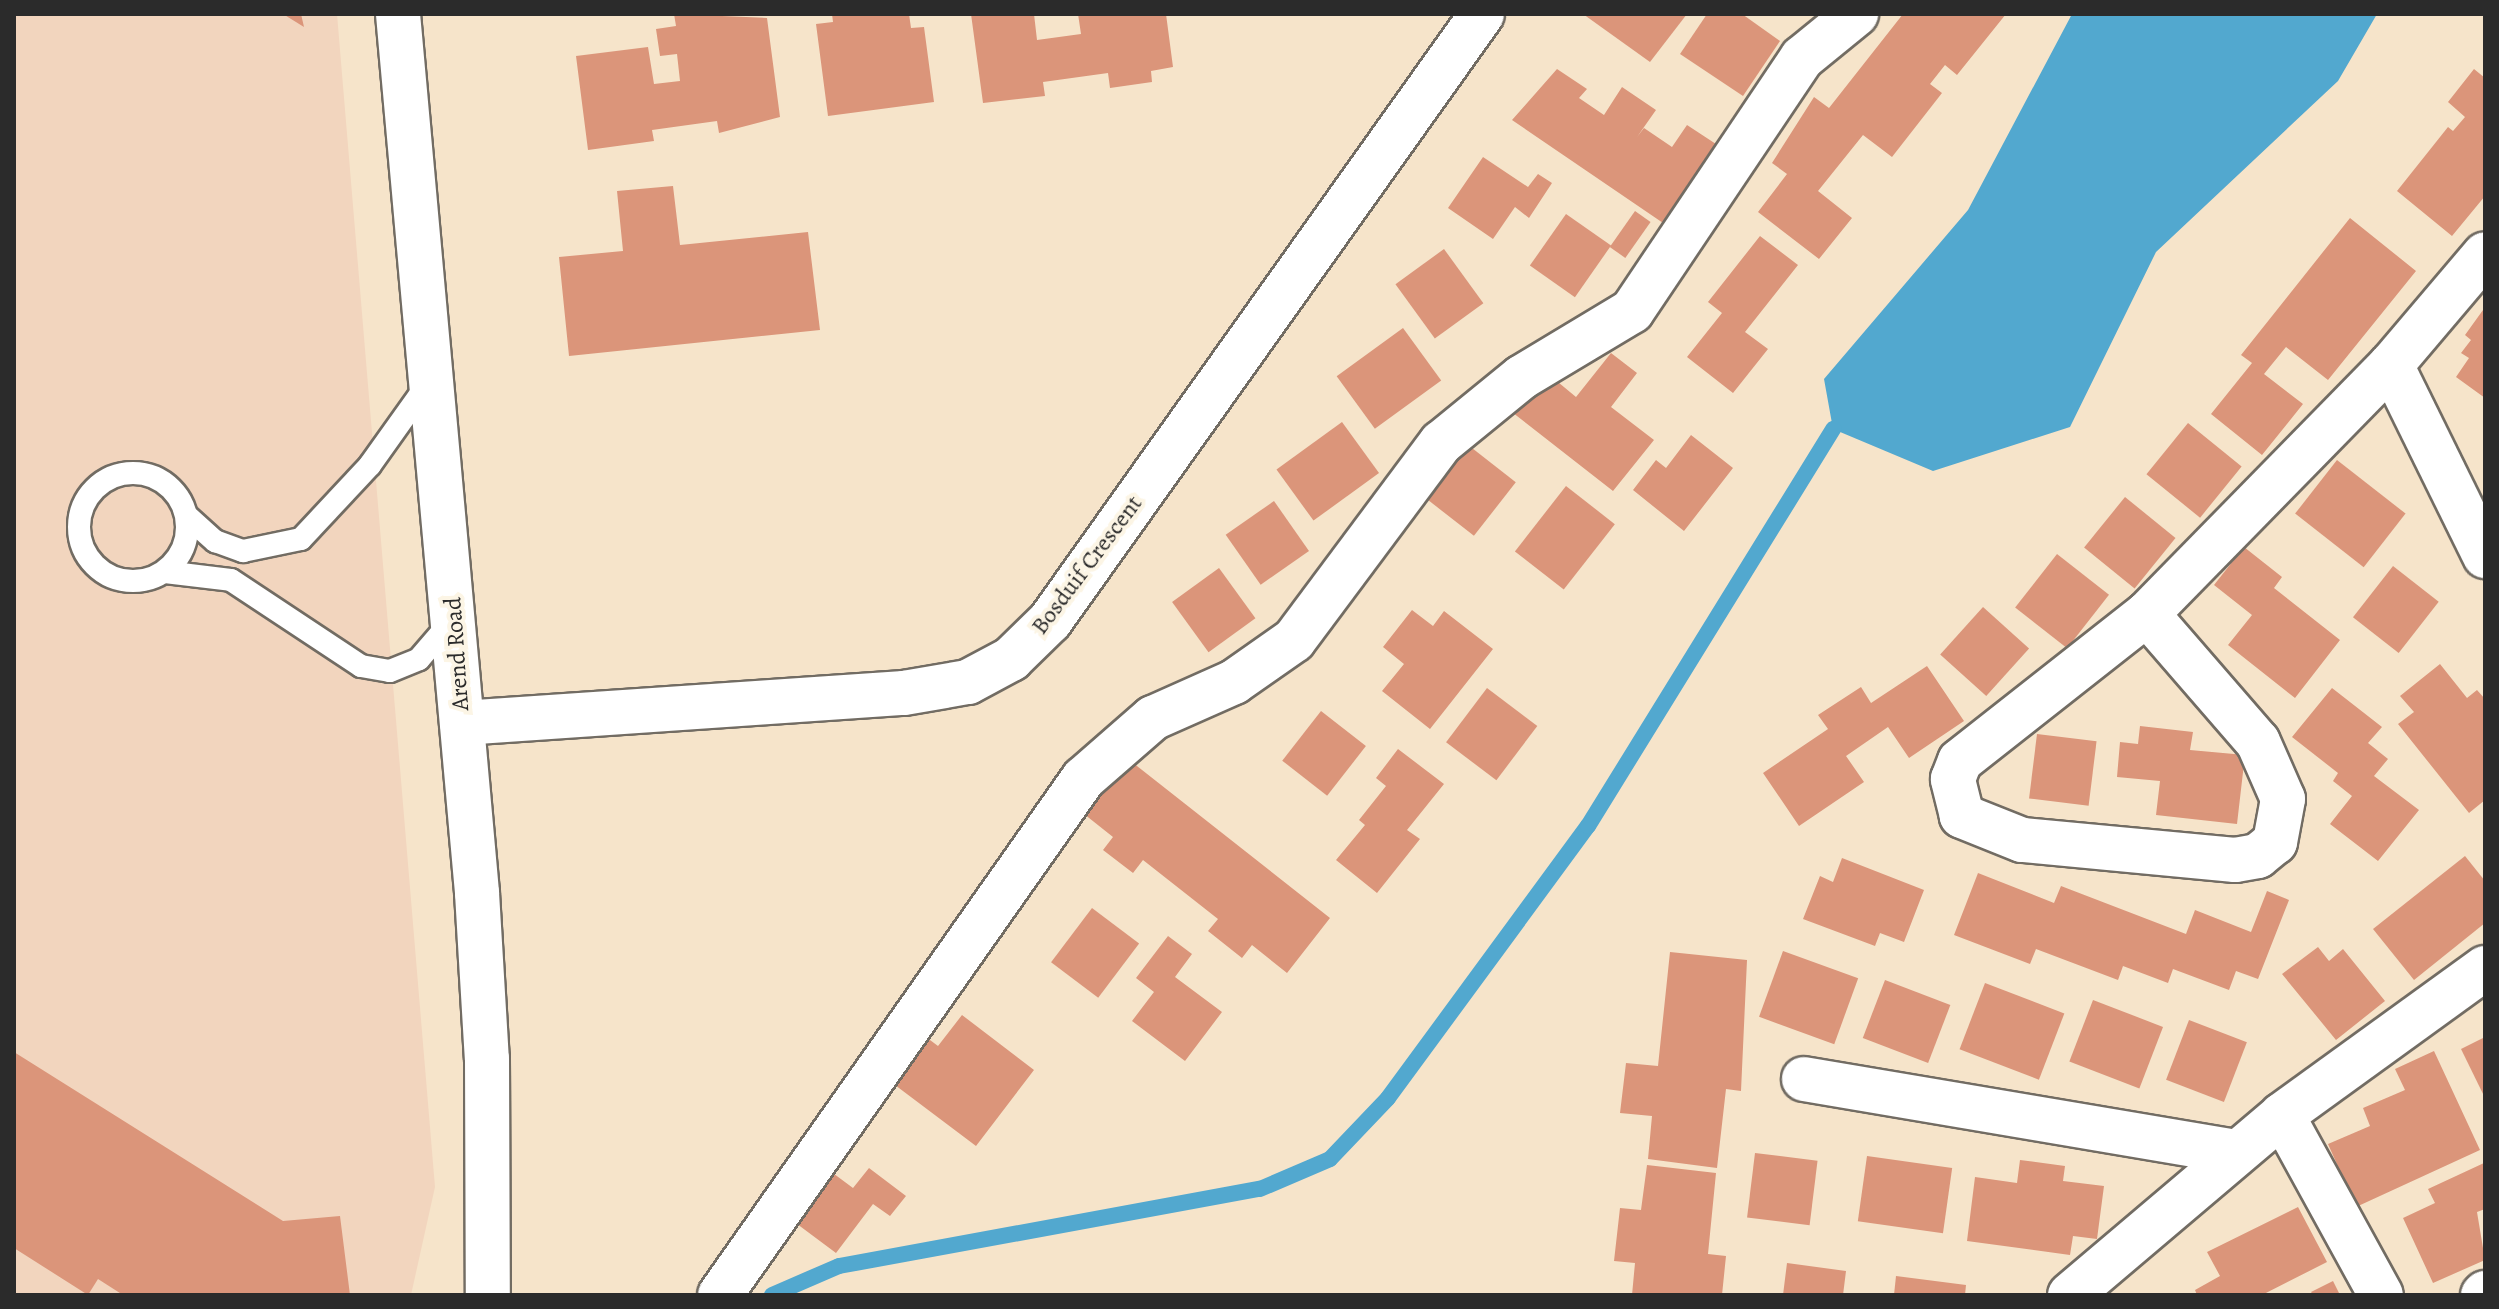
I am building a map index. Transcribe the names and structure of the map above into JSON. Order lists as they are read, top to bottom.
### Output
{
  "streets": {
    "street": ["Bosduif Crescent", "Arend Road"]
  },
  "crossings": [
    ["Bosduif Crescent", "Arend Road"]
  ]
}
